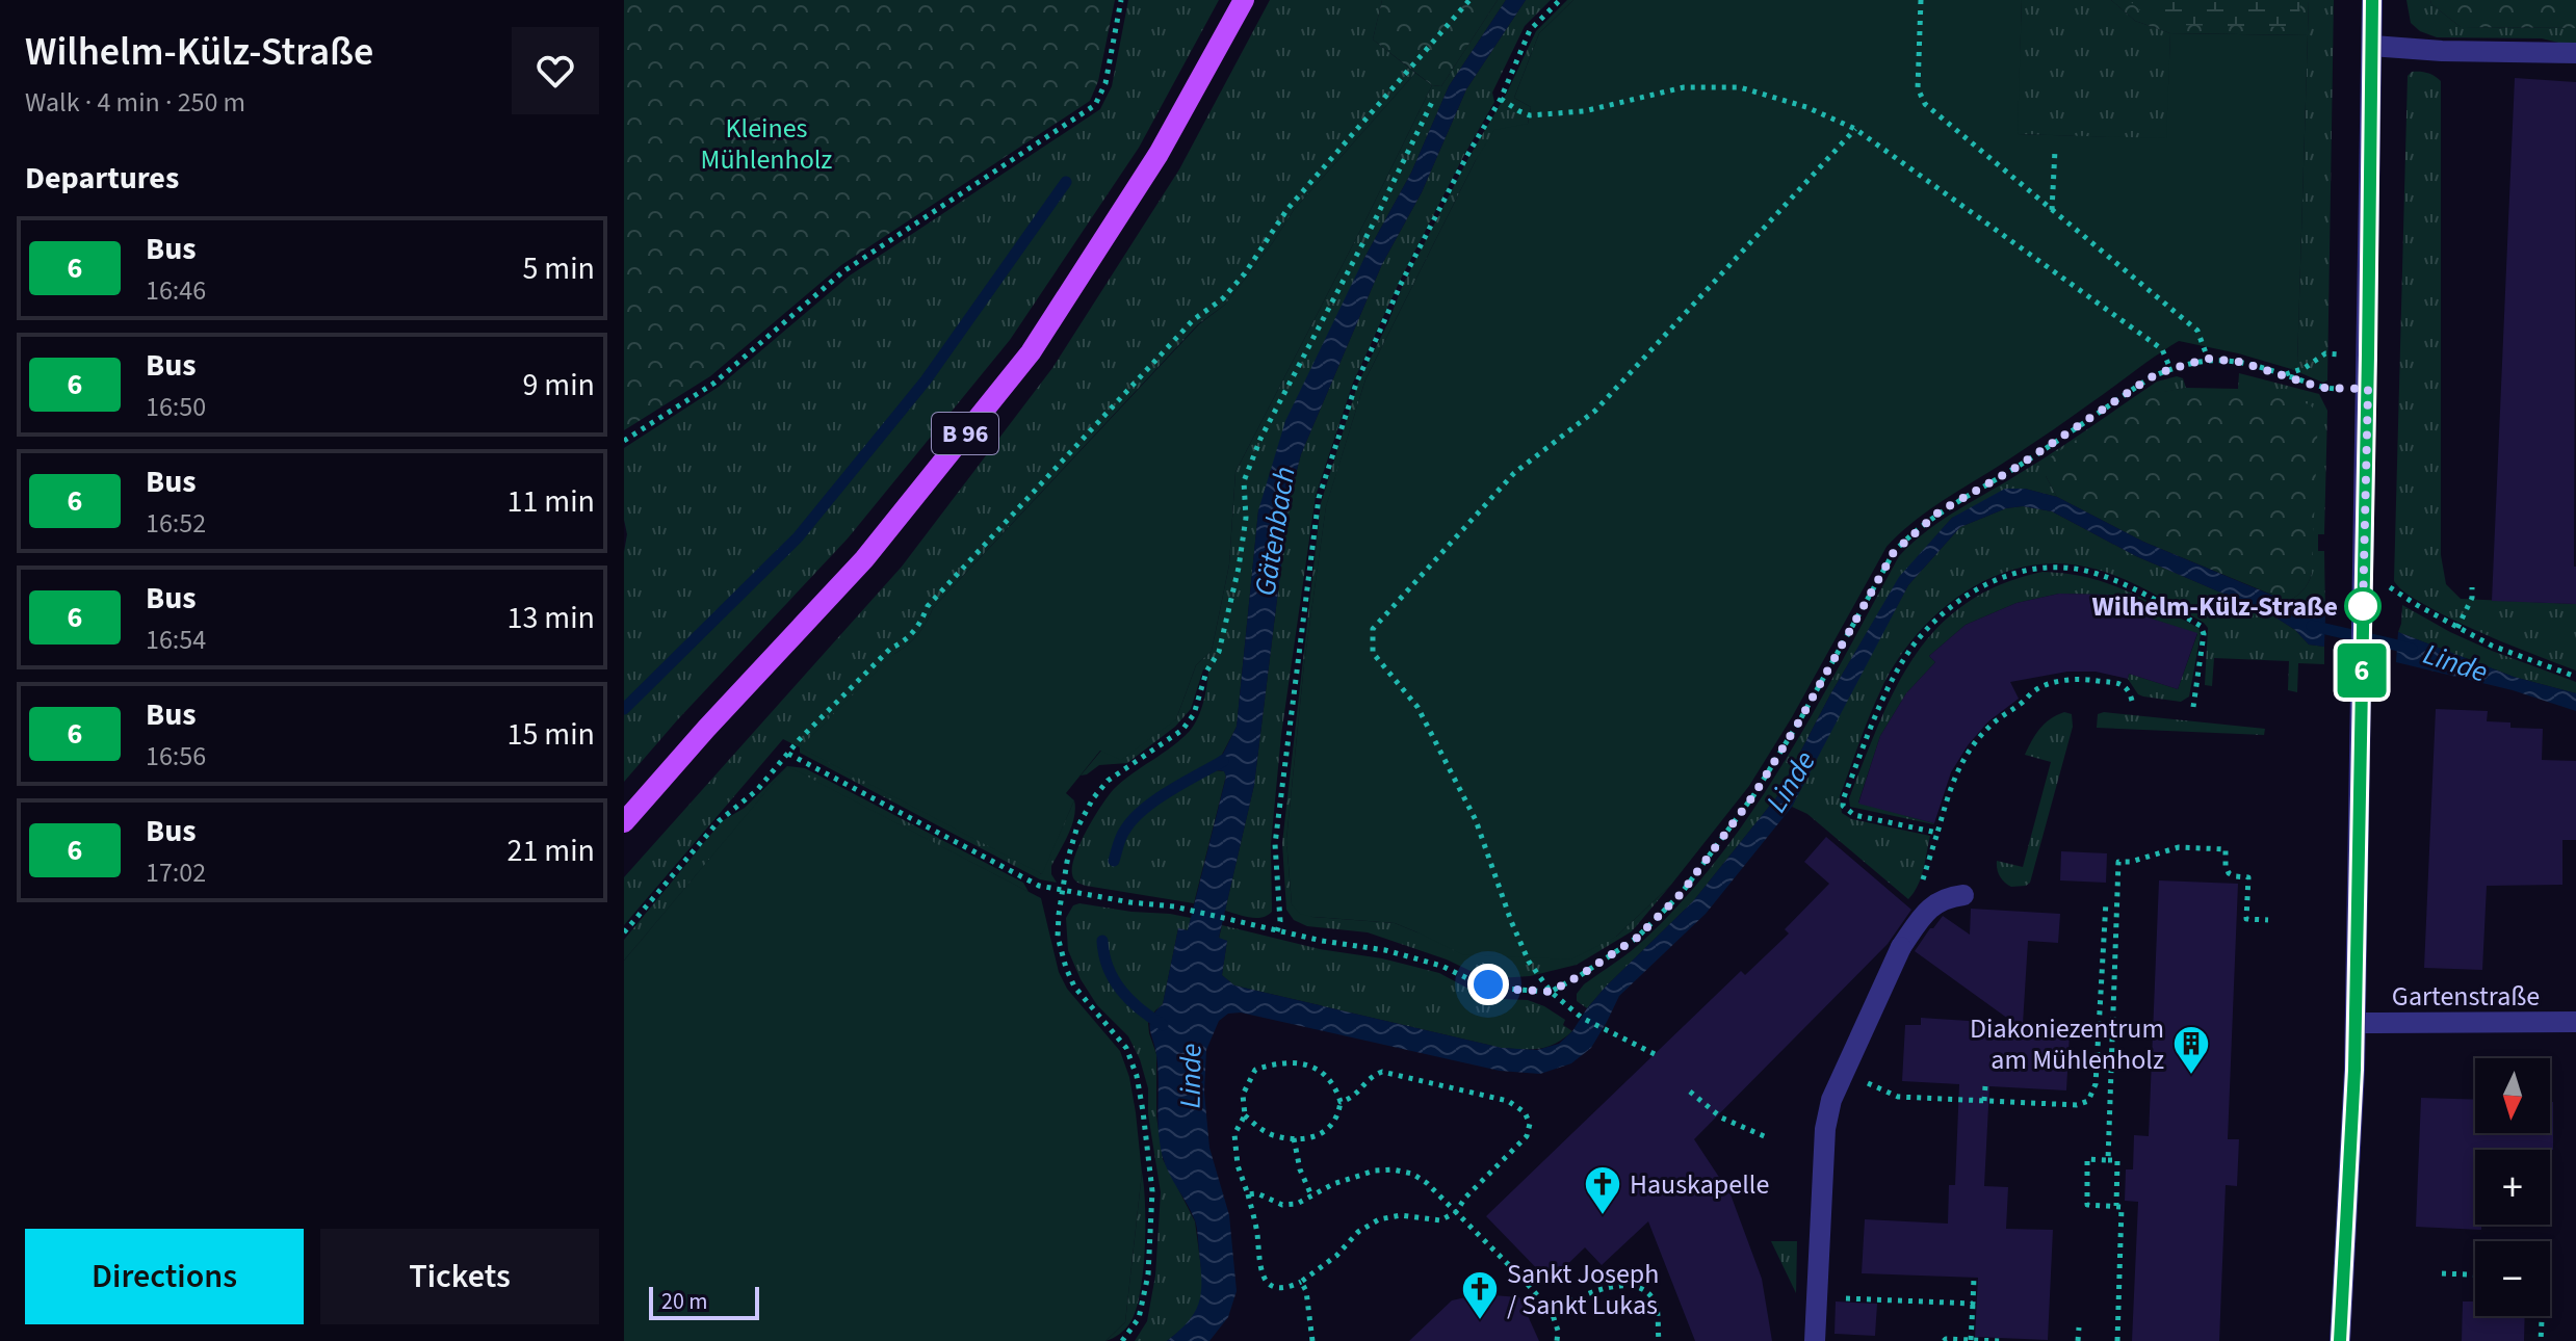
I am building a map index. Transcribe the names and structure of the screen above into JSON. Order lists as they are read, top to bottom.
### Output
{
  "streets": {
    "main road": ["B 96"],
    "street": ["Gartenstraße"]
  },
  "water": ["Gätenbach", "Linde"],
  "parks": ["Kleines Mühlenholz"],
  "places": {
    "other": ["Wilhelm-Külz-Straße"],
    "building": ["Diakoniezentrum am Mühlenholz"],
    "church": ["Hauskapelle", "Sankt Joseph / Sankt Lukas"]
  },
  "lines": ["bus line 6"],
  "scale_bar": "20 m",
  "north": "bottom",
  "page": {
    "heading": [
      ["Wilhelm-Külz-Straße", "Walk · 4 min · 250 m"],
      "Departures"
    ],
    "on_map": "6",
    "list": [
      {
        "mark": "6",
        "name": "Bus",
        "note": "16:46",
        "value": "5 min"
      },
      {
        "mark": "6",
        "name": "Bus",
        "note": "16:50",
        "value": "9 min"
      },
      {
        "mark": "6",
        "name": "Bus",
        "note": "16:52",
        "value": "11 min"
      },
      {
        "mark": "6",
        "name": "Bus",
        "note": "16:54",
        "value": "13 min"
      },
      {
        "mark": "6",
        "name": "Bus",
        "note": "16:56",
        "value": "15 min"
      },
      {
        "mark": "6",
        "name": "Bus",
        "note": "17:02",
        "value": "21 min"
      }
    ],
    "map_buttons": ["+", "−"],
    "buttons": ["Directions", "Tickets"],
    "scale": "20 m"
  }
}
